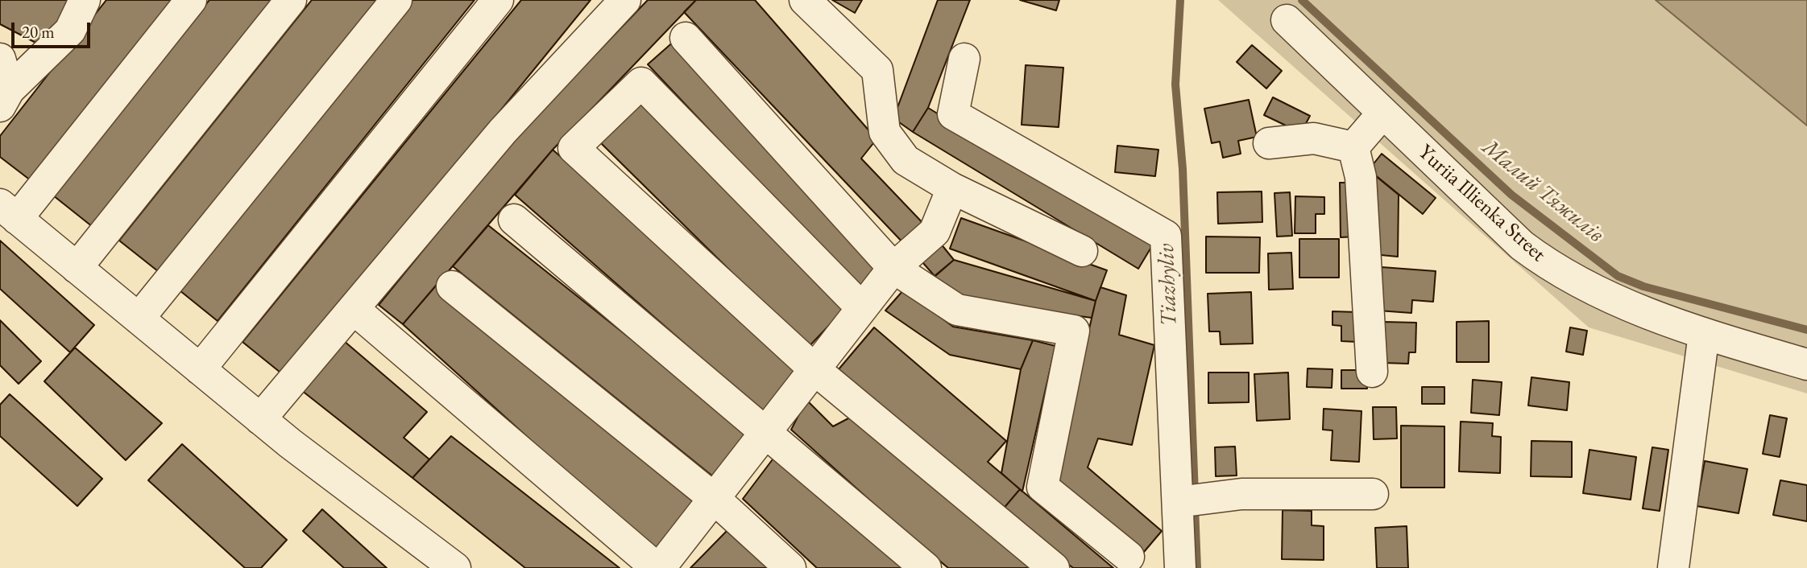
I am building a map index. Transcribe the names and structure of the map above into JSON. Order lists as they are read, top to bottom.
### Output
{
  "streets": {
    "street": ["Yuriia Illienka Street"]
  },
  "water": ["Малий Тяжилів", "Tiazhyliv"],
  "scale_bar": "20 m"
}
